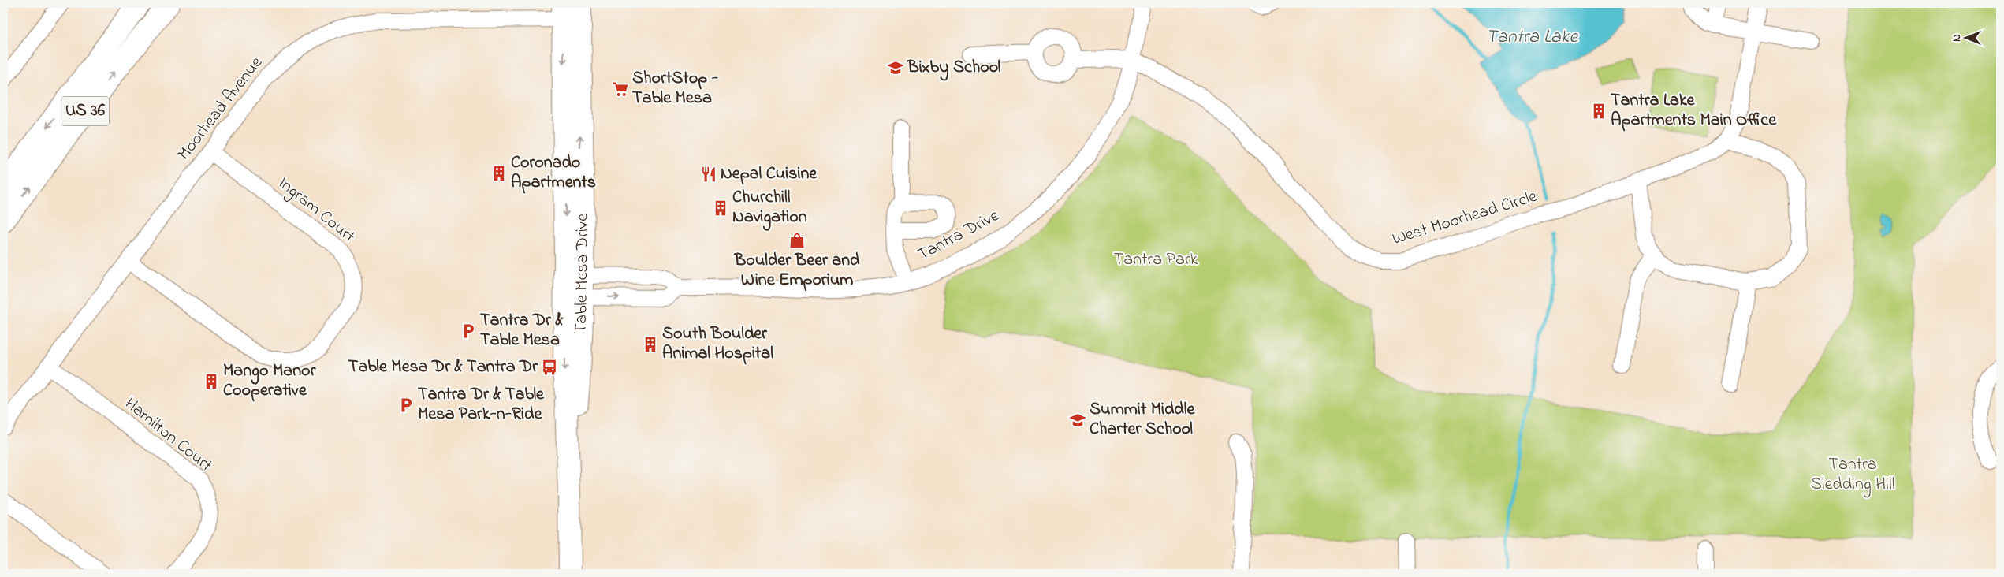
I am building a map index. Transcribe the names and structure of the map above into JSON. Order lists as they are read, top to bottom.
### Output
{
  "streets": {
    "highway": ["US 36", "Table Mesa Drive"],
    "street": [
      "Moorhead Avenue",
      "Ingram Court",
      "West Moorhead Circle",
      "Tantra Drive",
      "Hamilton Court"
    ]
  },
  "crossings": [
    ["Moorhead Avenue", "Ingram Court"],
    ["Moorhead Avenue", "Table Mesa Drive"],
    ["Moorhead Avenue", "Hamilton Court"],
    ["West Moorhead Circle", "Tantra Drive"]
  ],
  "water": ["Tantra Lake"],
  "parks": ["Tantra Park", "Tantra Sledding Hill"],
  "places": {
    "school or university": ["Bixby School", "Summit Middle Charter School"],
    "supermarket": ["ShortStop - Table Mesa"],
    "building": [
      "Tantra Lake Apartments Main Office",
      "Coronado Apartments",
      "Churchill Navigation",
      "South Boulder Animal Hospital",
      "Mango Manor Cooperative"
    ],
    "restaurant": ["Nepal Cuisine"],
    "shop": ["Boulder Beer and Wine Emporium"],
    "parking": ["Tantra Dr & Table Mesa", "Tantra Dr & Table Mesa Park-n-Ride"],
    "bus stop": ["Table Mesa Dr & Tantra Dr"]
  },
  "north": "left"
}
